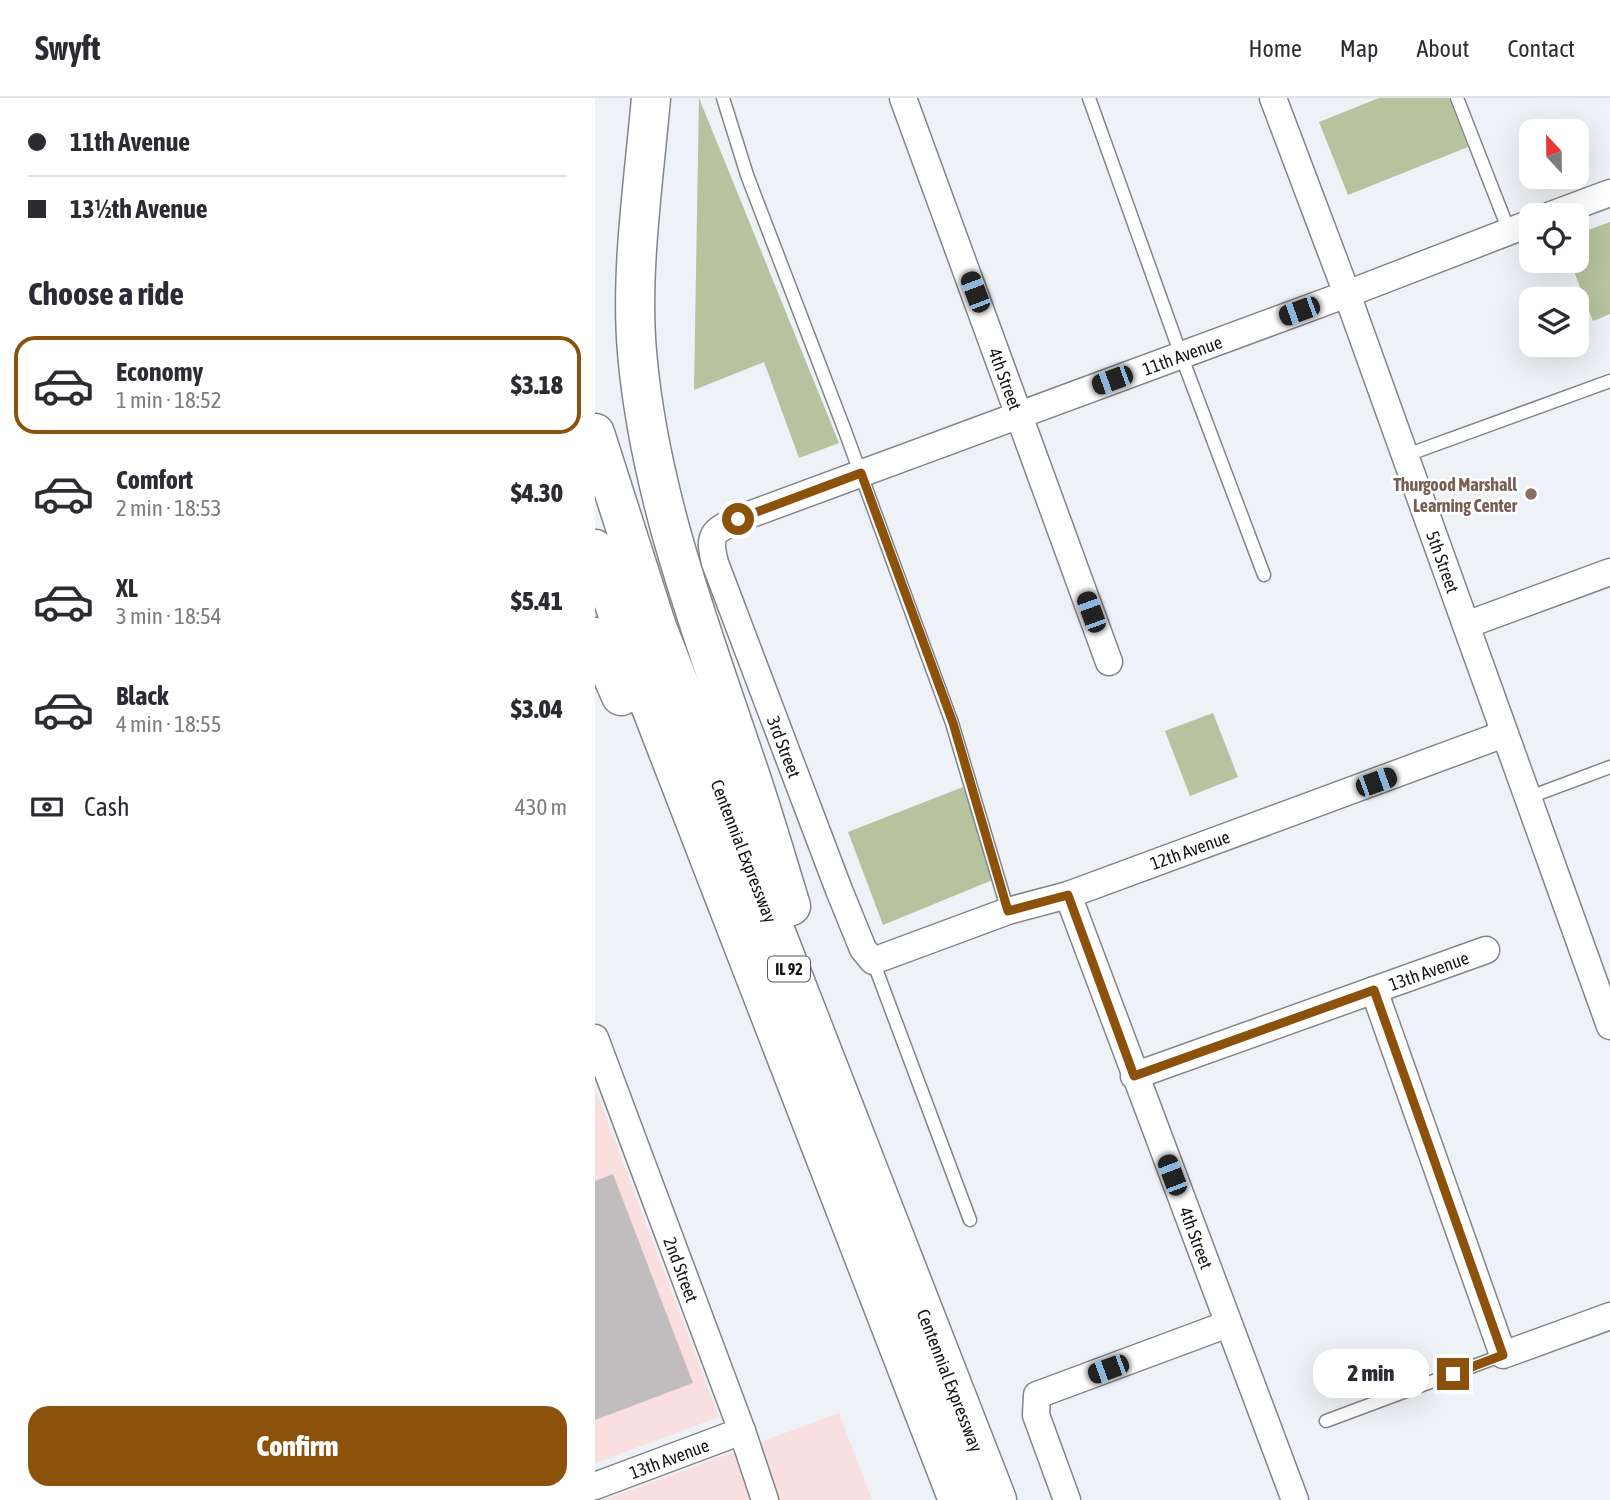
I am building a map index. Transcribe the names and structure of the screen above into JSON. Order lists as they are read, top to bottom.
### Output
{
  "streets": {
    "highway": ["Centennial Expressway", "IL 92"],
    "street": [
      "11th Avenue",
      "4th Street",
      "5th Street",
      "3rd Street",
      "12th Avenue",
      "13th Avenue",
      "2nd Street"
    ]
  },
  "crossings": [
    ["11th Avenue", "4th Street"],
    ["11th Avenue", "5th Street"],
    ["11th Avenue", "3rd Street"],
    ["4th Street", "12th Avenue"],
    ["4th Street", "13th Avenue"],
    ["5th Street", "12th Avenue"],
    ["3rd Street", "12th Avenue"],
    ["13th Avenue", "2nd Street"]
  ],
  "places": ["Thurgood Marshall Learning Center"],
  "north": "top",
  "page": {
    "header": "Swyft",
    "nav": [
      "Home",
      "Map",
      "About",
      "Contact"
    ],
    "banner": ["11th Avenue", "13½th Avenue"],
    "heading": "Choose a ride",
    "list": [
      {
        "name": "Economy",
        "note": "1 min · 18:52",
        "value": "$3.18"
      },
      {
        "name": "Comfort",
        "note": "2 min · 18:53",
        "value": "$4.30"
      },
      {
        "name": "XL",
        "note": "3 min · 18:54",
        "value": "$5.41"
      },
      {
        "name": "Black",
        "note": "4 min · 18:55",
        "value": "$3.04"
      }
    ],
    "pay": ["Cash", "430 m"],
    "bubble": "2 min",
    "buttons": "Confirm"
  }
}
